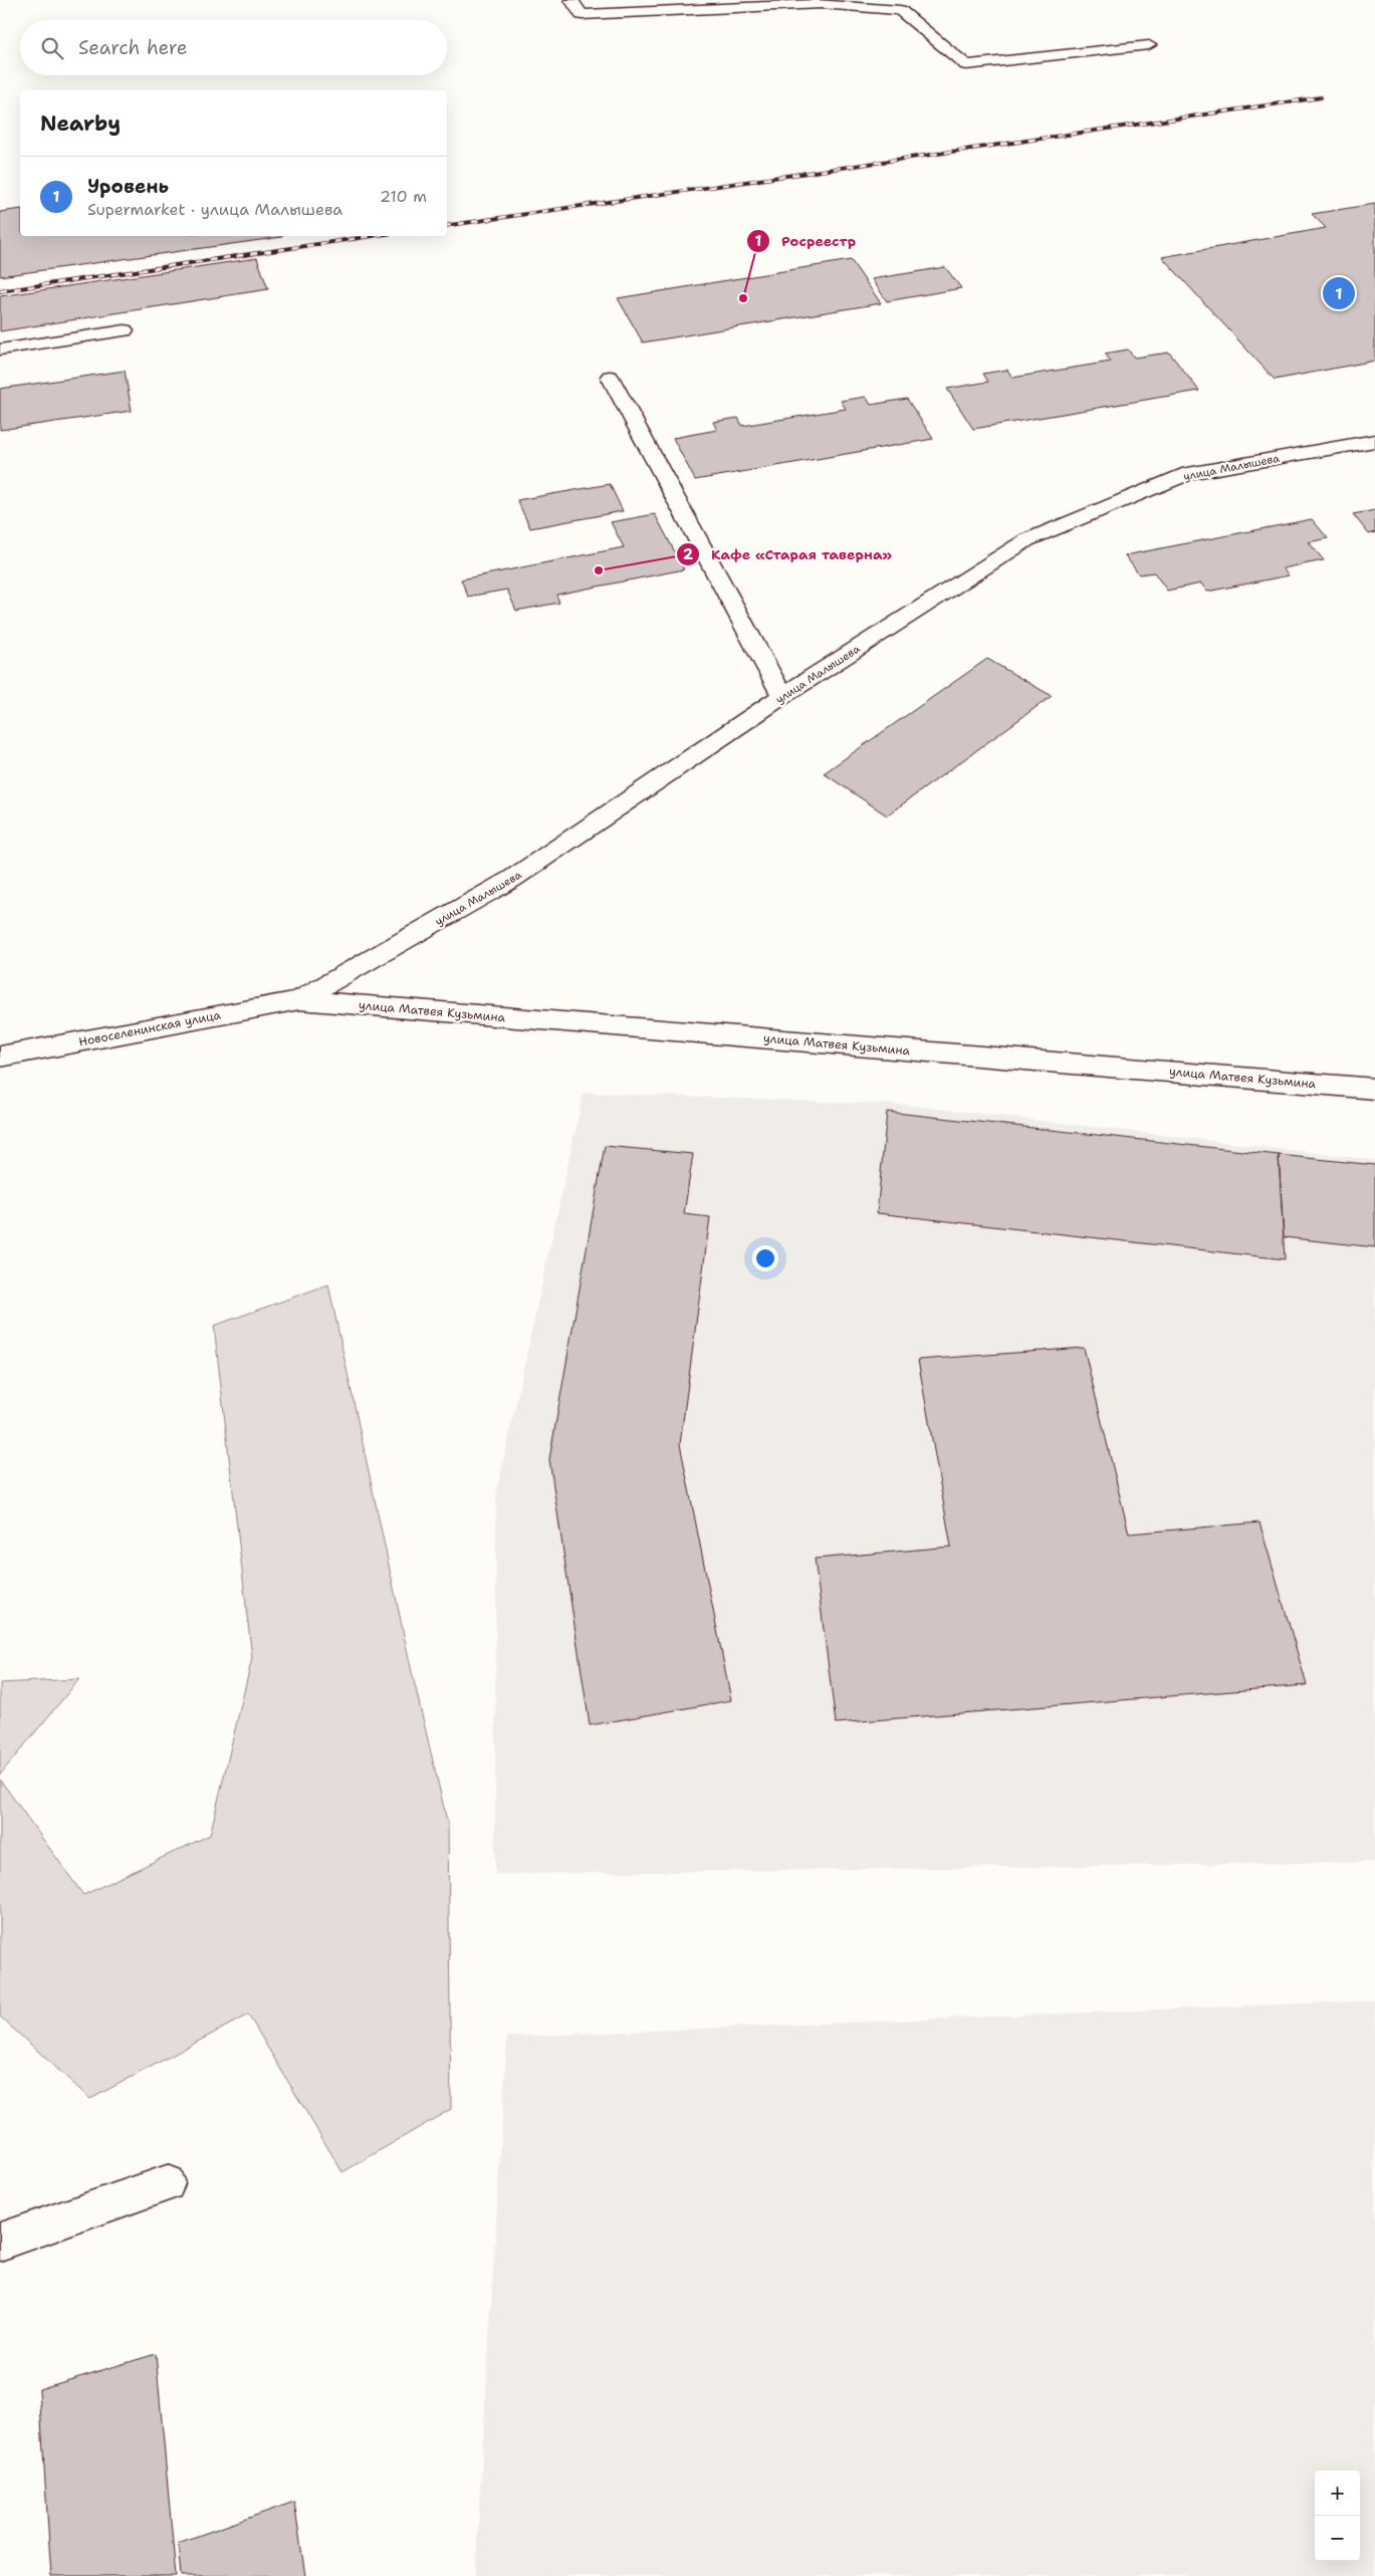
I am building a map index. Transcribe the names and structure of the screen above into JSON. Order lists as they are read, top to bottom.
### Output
{
  "streets": {
    "street": ["улица Малышева", "улица Матвея Кузьмина", "Новоселенинская улица"]
  },
  "crossings": [
    ["улица Малышева", "улица Матвея Кузьмина"],
    ["улица Малышева", "Новоселенинская улица"],
    ["улица Матвея Кузьмина", "Новоселенинская улица"]
  ],
  "places": ["Росреестр", "Кафе «Старая таверна»"],
  "page": {
    "search": "Search here",
    "heading": "Nearby",
    "list": [
      {
        "mark": "1",
        "name": "Уровень",
        "note": "Supermarket · улица Малышева",
        "value": "210 m"
      }
    ],
    "pins": "1",
    "map_buttons": ["+", "−"]
  }
}
